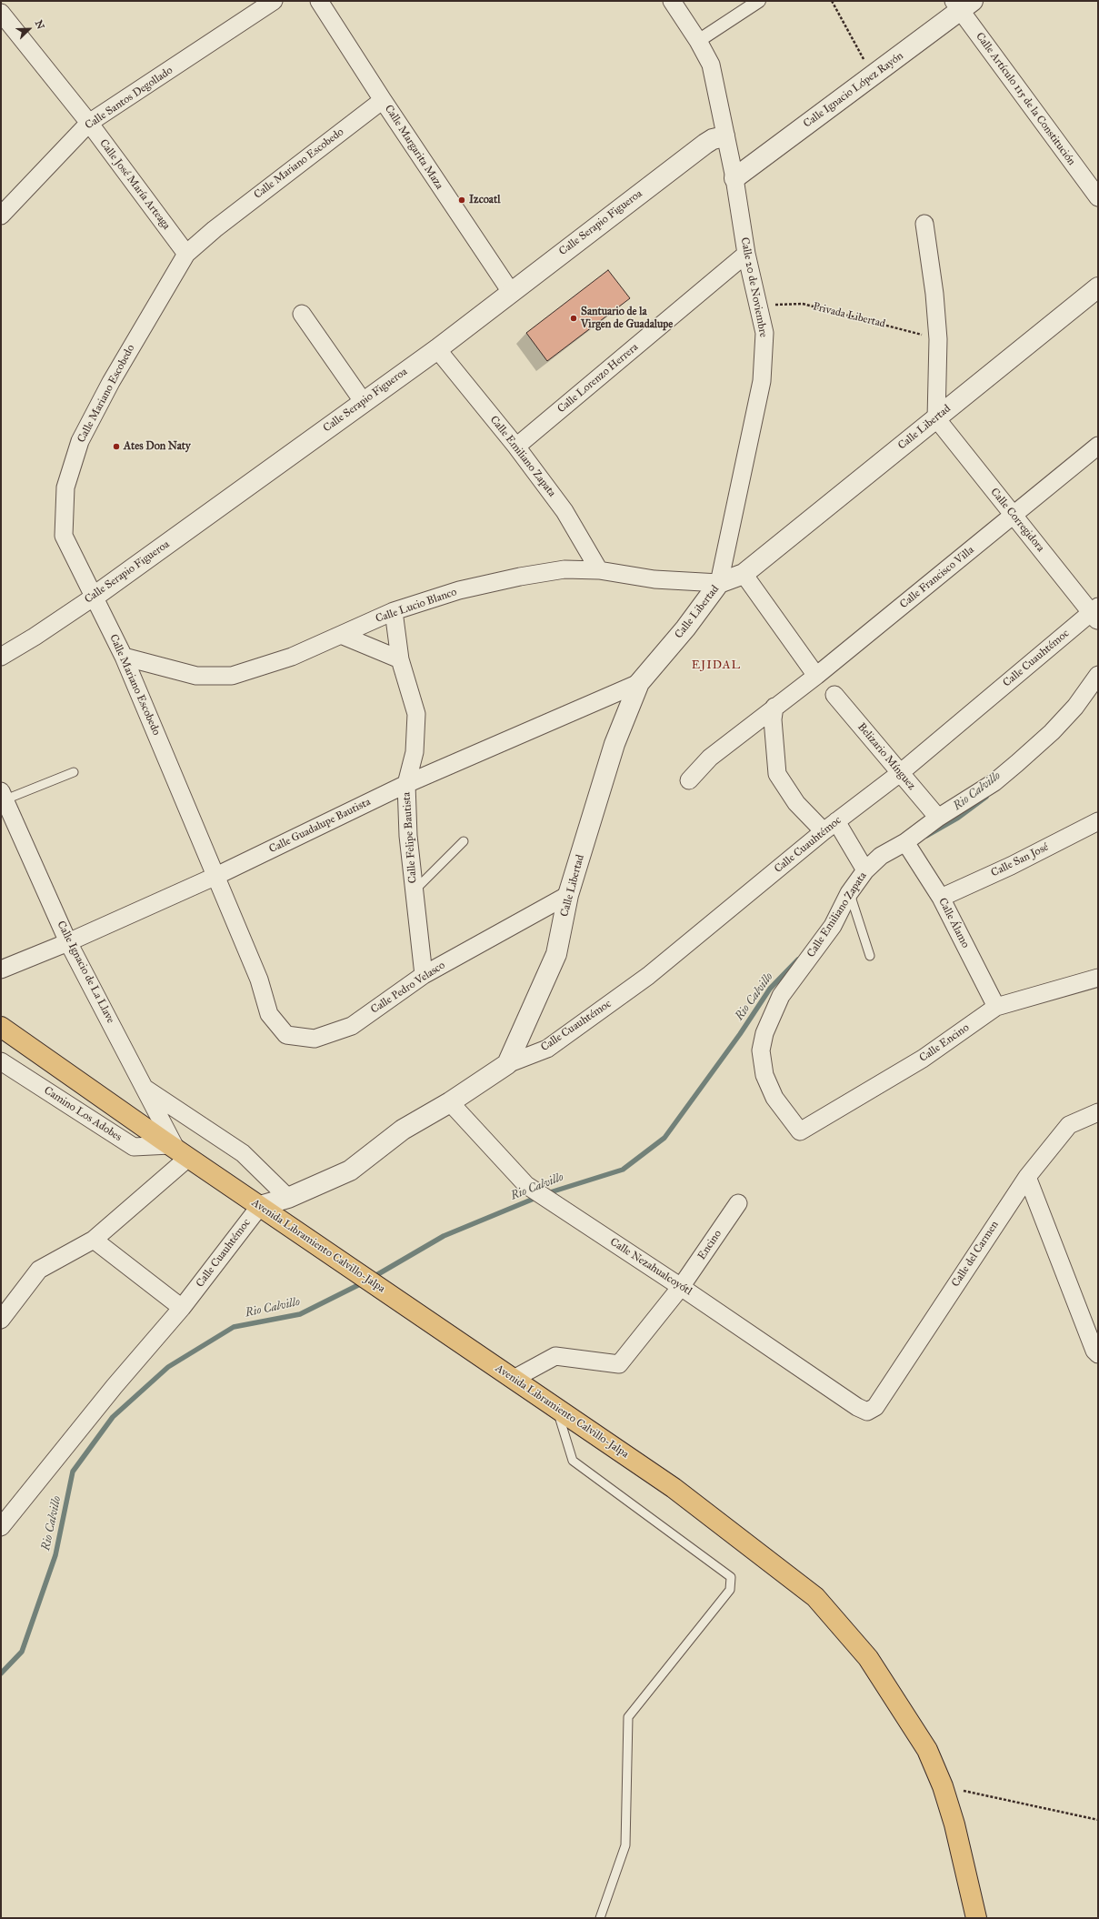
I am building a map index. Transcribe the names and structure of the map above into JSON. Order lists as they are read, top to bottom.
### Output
{
  "streets": {
    "main road": ["Avenida Libramiento Calvillo-Jalpa"],
    "street": [
      "Calle Ignacio López Rayón",
      "Calle Santos Degollado",
      "Calle Artículo 115 de la Constitución",
      "Calle Margarita Maza",
      "Calle Mariano Escobedo",
      "Calle José María Arteaga",
      "Calle Serapio Figueroa",
      "Calle 20 de Noviembre",
      "Calle Lorenzo Herrera",
      "Calle Libertad",
      "Calle Emiliano Zapata",
      "Calle Corregidora",
      "Calle Francisco Villa",
      "Calle Lucio Blanco",
      "Calle Cuauhtémoc",
      "Belizario Mínguez",
      "Calle Guadalupe Bautista",
      "Calle Felipe Bautista",
      "Calle San José",
      "Calle Álamo",
      "Calle Ignacio de La Llave",
      "Calle Pedro Velasco",
      "Calle Encino",
      "Camino Los Adobes",
      "Encino",
      "Calle del Carmen",
      "Calle Nezahualcoyótl"
    ],
    "path": ["Privada Libertad"]
  },
  "crossings": [
    ["Calle Ignacio López Rayón", "Calle Artículo 115 de la Constitución"],
    ["Calle Ignacio López Rayón", "Calle 20 de Noviembre"],
    ["Calle Santos Degollado", "Calle José María Arteaga"],
    ["Calle Margarita Maza", "Calle Mariano Escobedo"],
    ["Calle Margarita Maza", "Calle Serapio Figueroa"],
    ["Calle Mariano Escobedo", "Calle José María Arteaga"],
    ["Calle Mariano Escobedo", "Calle Serapio Figueroa"],
    ["Calle Mariano Escobedo", "Calle Lucio Blanco"],
    ["Calle Mariano Escobedo", "Calle Guadalupe Bautista"],
    ["Calle Mariano Escobedo", "Calle Pedro Velasco"],
    ["Calle Serapio Figueroa", "Calle 20 de Noviembre"],
    ["Calle Serapio Figueroa", "Calle Emiliano Zapata"],
    ["Calle 20 de Noviembre", "Privada Libertad"],
    ["Calle 20 de Noviembre", "Calle Lorenzo Herrera"],
    ["Calle 20 de Noviembre", "Calle Libertad"],
    ["Calle 20 de Noviembre", "Calle Lucio Blanco"],
    ["Calle Lorenzo Herrera", "Calle Emiliano Zapata"],
    ["Calle Libertad", "Calle Corregidora"],
    ["Calle Libertad", "Calle Lucio Blanco"],
    ["Calle Libertad", "Calle Cuauhtémoc"],
    ["Calle Libertad", "Calle Guadalupe Bautista"],
    ["Calle Libertad", "Calle Pedro Velasco"],
    ["Calle Emiliano Zapata", "Calle Lucio Blanco"],
    ["Calle Emiliano Zapata", "Belizario Mínguez"],
    ["Calle Emiliano Zapata", "Calle Álamo"],
    ["Calle Emiliano Zapata", "Calle Encino"],
    ["Calle Corregidora", "Calle Francisco Villa"],
    ["Calle Corregidora", "Calle Cuauhtémoc"],
    ["Calle Lucio Blanco", "Calle Felipe Bautista"],
    ["Calle Cuauhtémoc", "Belizario Mínguez"],
    ["Calle Cuauhtémoc", "Avenida Libramiento Calvillo-Jalpa"],
    ["Calle Cuauhtémoc", "Calle Nezahualcoyótl"],
    ["Calle Guadalupe Bautista", "Calle Felipe Bautista"],
    ["Calle Guadalupe Bautista", "Calle Ignacio de La Llave"],
    ["Calle Felipe Bautista", "Calle Pedro Velasco"],
    ["Calle San José", "Calle Álamo"],
    ["Calle Álamo", "Calle Encino"],
    ["Calle Ignacio de La Llave", "Camino Los Adobes"],
    ["Calle Ignacio de La Llave", "Avenida Libramiento Calvillo-Jalpa"],
    ["Camino Los Adobes", "Avenida Libramiento Calvillo-Jalpa"],
    ["Encino", "Avenida Libramiento Calvillo-Jalpa"],
    ["Encino", "Calle Nezahualcoyótl"],
    ["Calle del Carmen", "Calle Nezahualcoyótl"]
  ],
  "districts": ["EJIDAL"],
  "water": ["Rio Calvillo"],
  "places": ["Izcoatl", "Santuario de la Virgen de Guadalupe", "Ates Don Naty"],
  "north": "top right"
}
